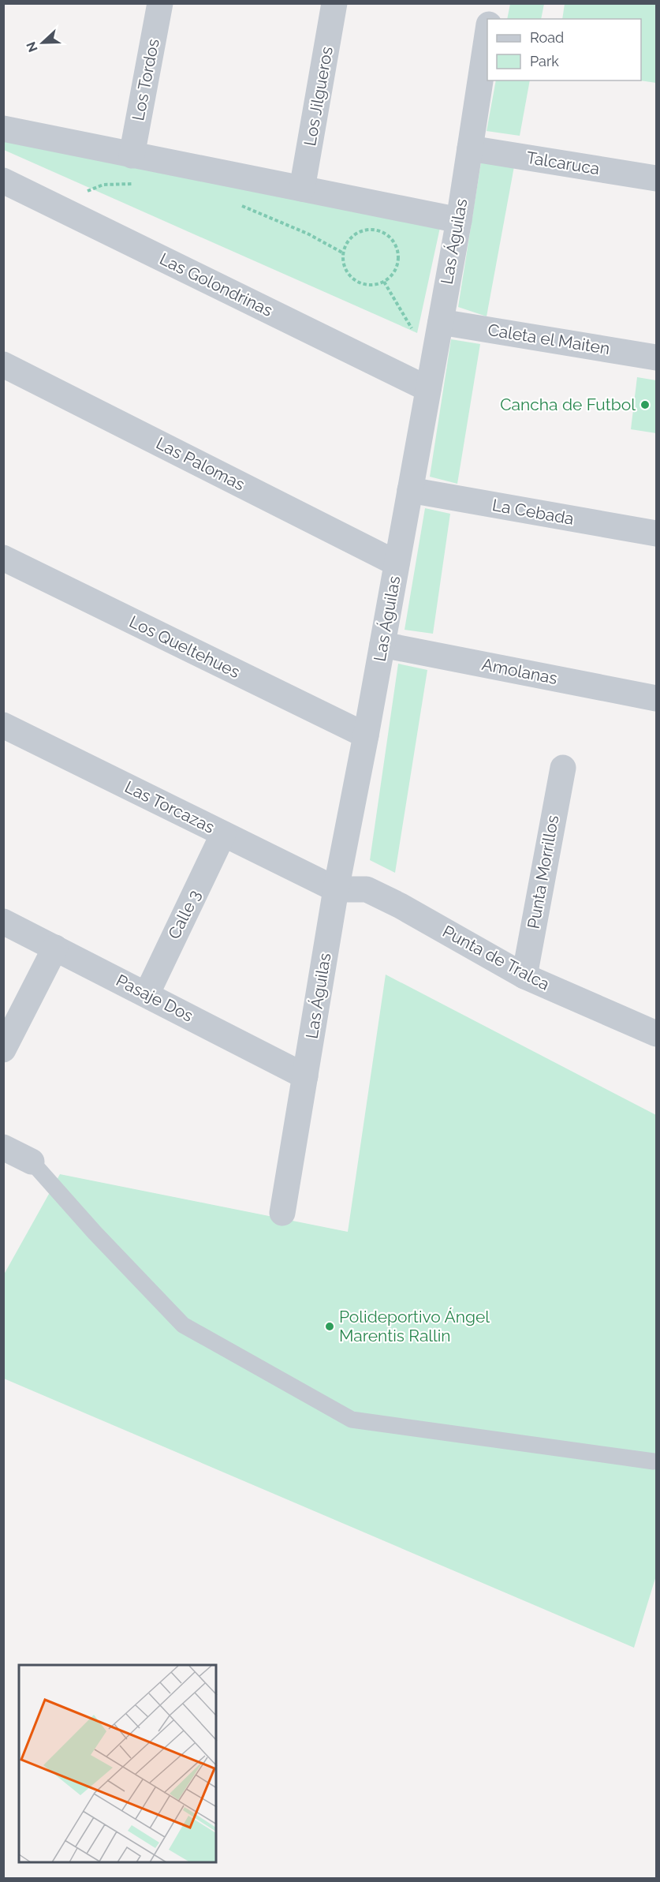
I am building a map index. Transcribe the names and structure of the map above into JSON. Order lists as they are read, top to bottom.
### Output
{
  "streets": {
    "street": [
      "Los Tordos",
      "Los Jilgueros",
      "Talcaruca",
      "Las Águilas",
      "Las Golondrinas",
      "Caleta el Maiten",
      "Las Palomas",
      "La Cebada",
      "Los Queltehues",
      "Amolanas",
      "Las Torcazas",
      "Punta Morrillos",
      "Calle 3",
      "Punta de Tralca",
      "Pasaje Dos"
    ]
  },
  "crossings": [
    ["Talcaruca", "Las Águilas"],
    ["Las Águilas", "Las Golondrinas"],
    ["Las Águilas", "Caleta el Maiten"],
    ["Las Águilas", "Las Palomas"],
    ["Las Águilas", "La Cebada"],
    ["Las Águilas", "Los Queltehues"],
    ["Las Águilas", "Amolanas"],
    ["Las Águilas", "Las Torcazas"],
    ["Las Águilas", "Punta de Tralca"],
    ["Las Águilas", "Pasaje Dos"],
    ["Las Torcazas", "Calle 3"],
    ["Las Torcazas", "Punta de Tralca"],
    ["Punta Morrillos", "Punta de Tralca"],
    ["Calle 3", "Pasaje Dos"]
  ],
  "places": ["Cancha de Futbol", "Polideportivo Ángel Marentis Rallin"],
  "legend": ["Road", "Park"],
  "north": "left"
}
